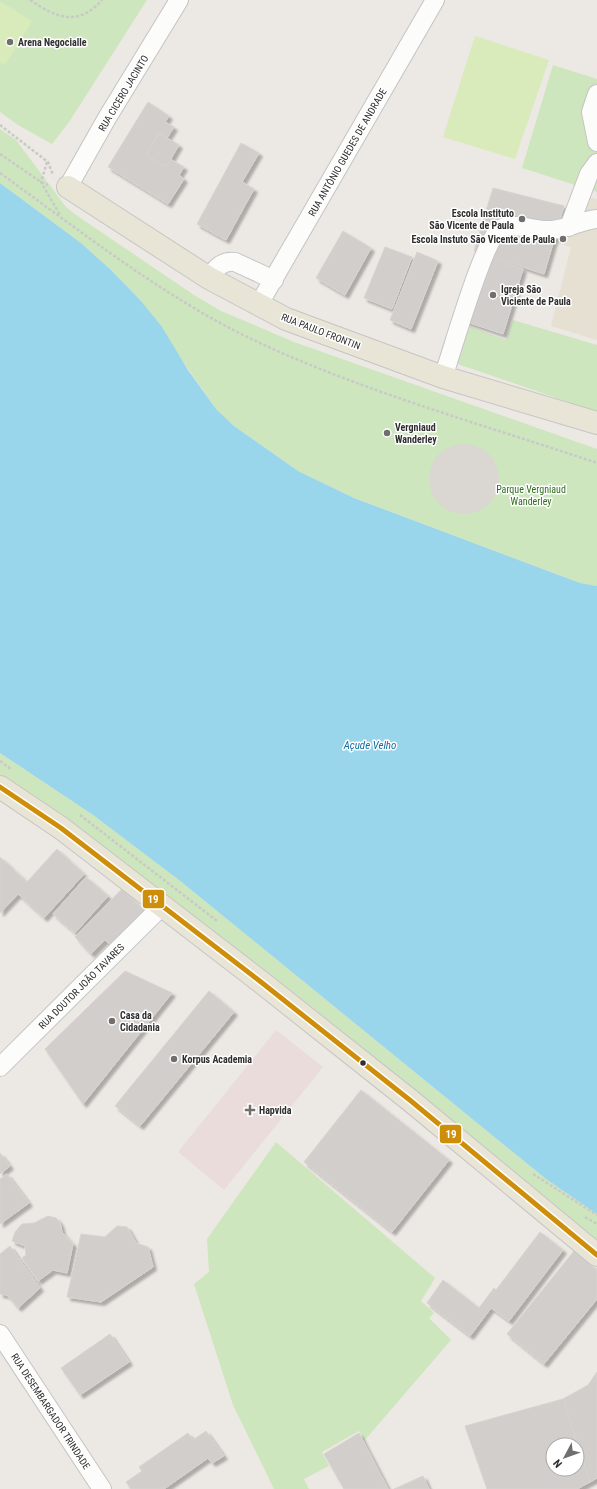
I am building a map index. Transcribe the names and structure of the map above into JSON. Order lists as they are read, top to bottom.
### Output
{
  "streets": {
    "main road": ["RUA PAULO FRONTIN"],
    "street": [
      "RUA CICERO JACINTO",
      "RUA ANTÔNIO GUEDES DE ANDRADE",
      "RUA DOUTOR JOÃO TAVARES",
      "RUA DESEMBARGADOR TRINDADE"
    ]
  },
  "crossings": [
    ["RUA CICERO JACINTO", "RUA PAULO FRONTIN"],
    ["RUA ANTÔNIO GUEDES DE ANDRADE", "RUA PAULO FRONTIN"]
  ],
  "water": ["Açude Velho"],
  "parks": ["Parque Vergniaud Wanderley"],
  "places": {
    "other": [
      "Arena Negocialle",
      "Escola Instituto São Vicente de Paula",
      "Escola Instuto São Vicente de Paula",
      "Igreja São Viciente de Paula",
      "Vergniaud Wanderley",
      "Casa da Cidadania",
      "Korpus Academia"
    ],
    "health": ["Hapvida"]
  },
  "lines": ["transit line 19"],
  "north": "bottom left"
}
